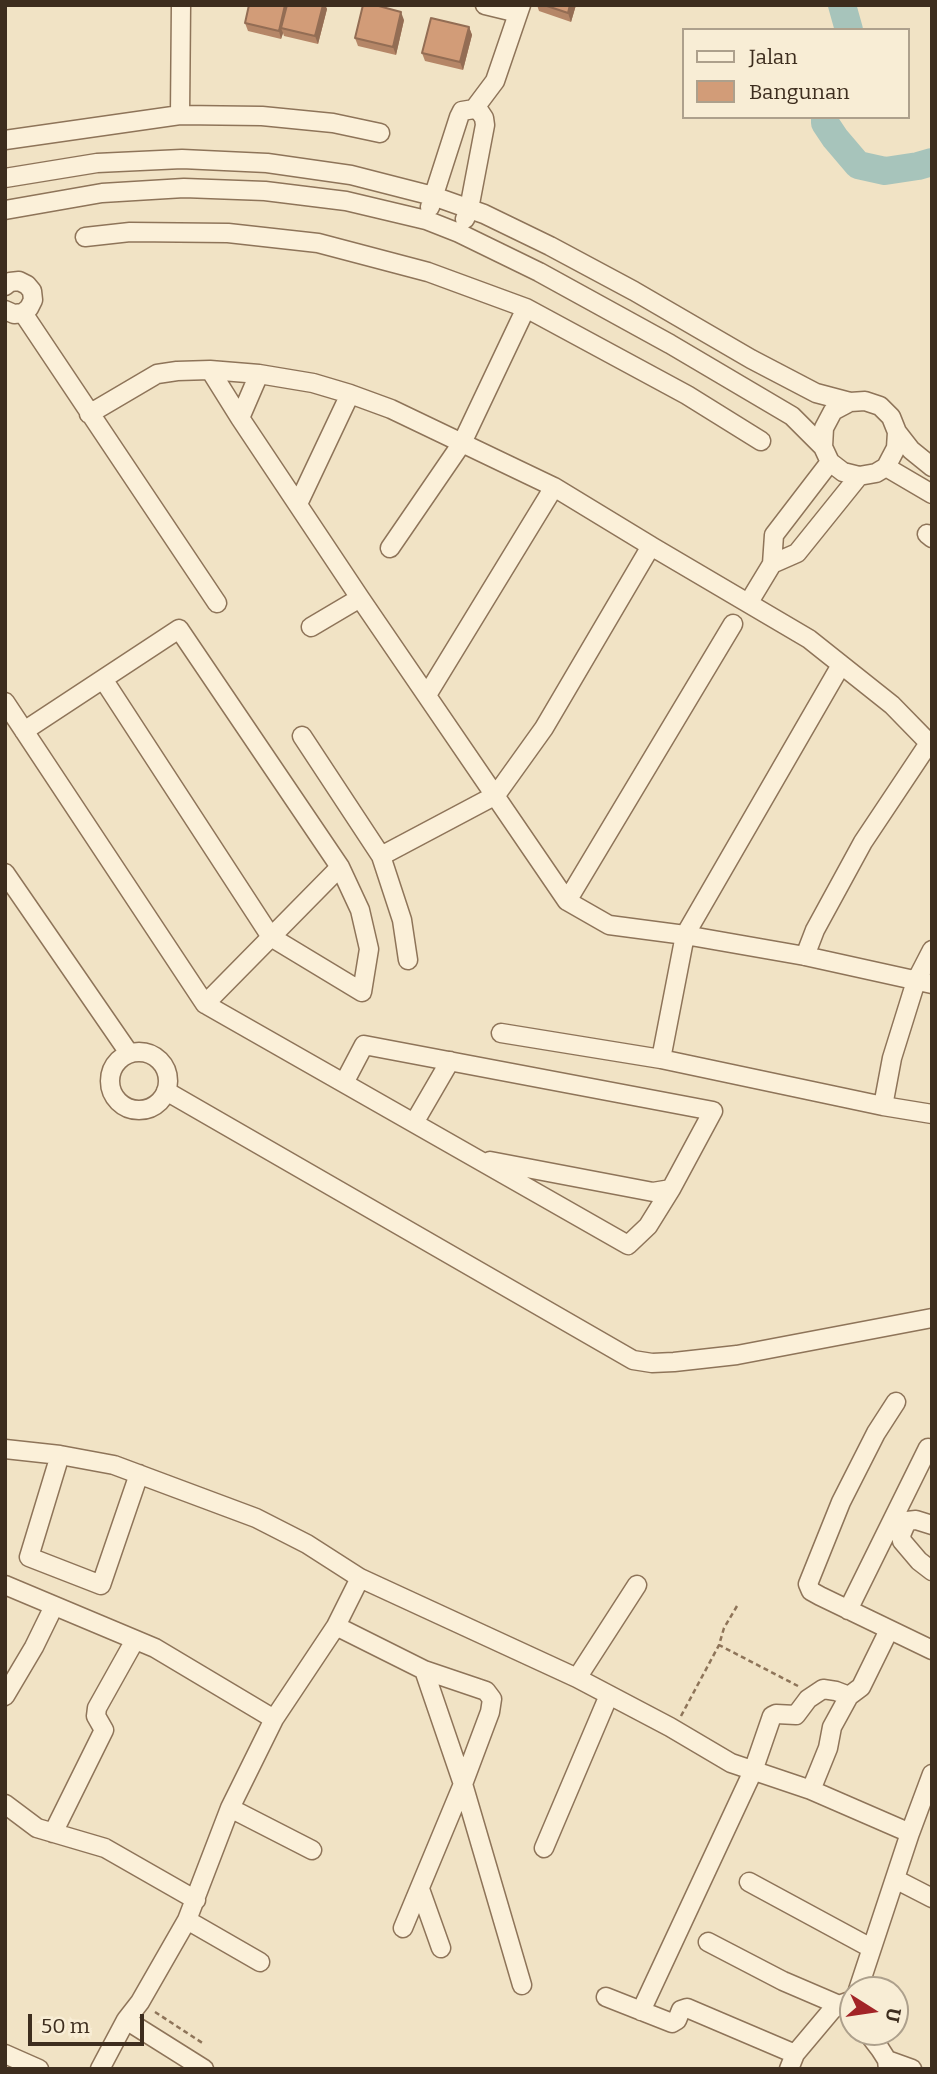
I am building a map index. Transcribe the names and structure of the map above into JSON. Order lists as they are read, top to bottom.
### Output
{
  "legend": ["Jalan", "Bangunan"],
  "scale_bar": "50 m",
  "north": "right"
}
